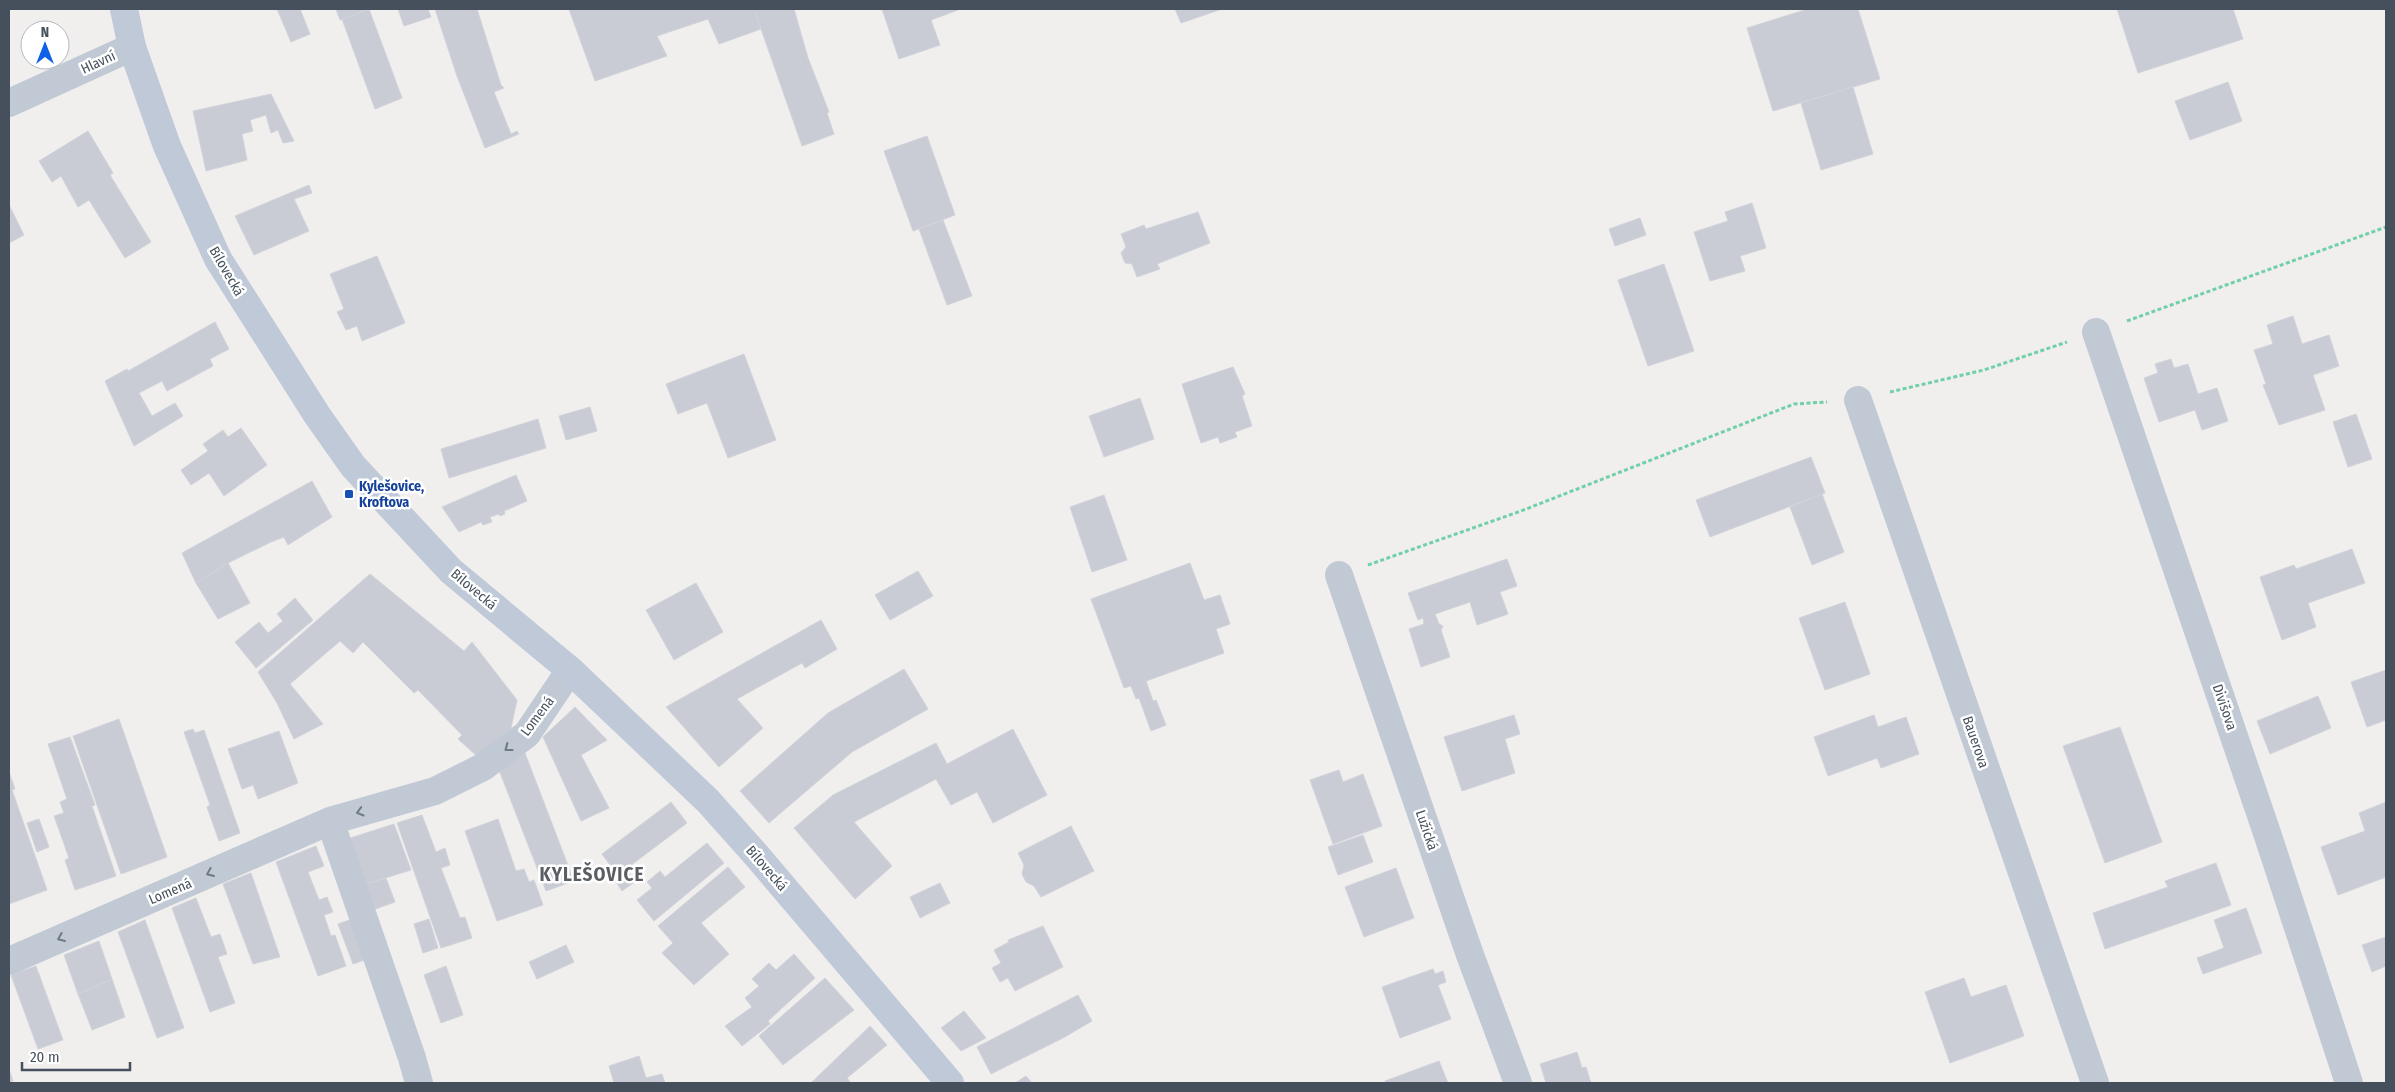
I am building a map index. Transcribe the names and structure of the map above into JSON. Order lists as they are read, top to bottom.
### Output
{
  "streets": {
    "main road": ["Bílovecká"],
    "street": [
      "Hlavní",
      "Divišova",
      "Lomená",
      "Bauerova",
      "Lužická"
    ]
  },
  "crossings": [
    ["Hlavní", "Bílovecká"],
    ["Bílovecká", "Lomená"]
  ],
  "one_way": ["Lomená"],
  "districts": ["KYLEŠOVICE"],
  "places": {
    "transit": ["Kylešovice, Kroftova"]
  },
  "scale_bar": "20 m",
  "north": "top"
}
